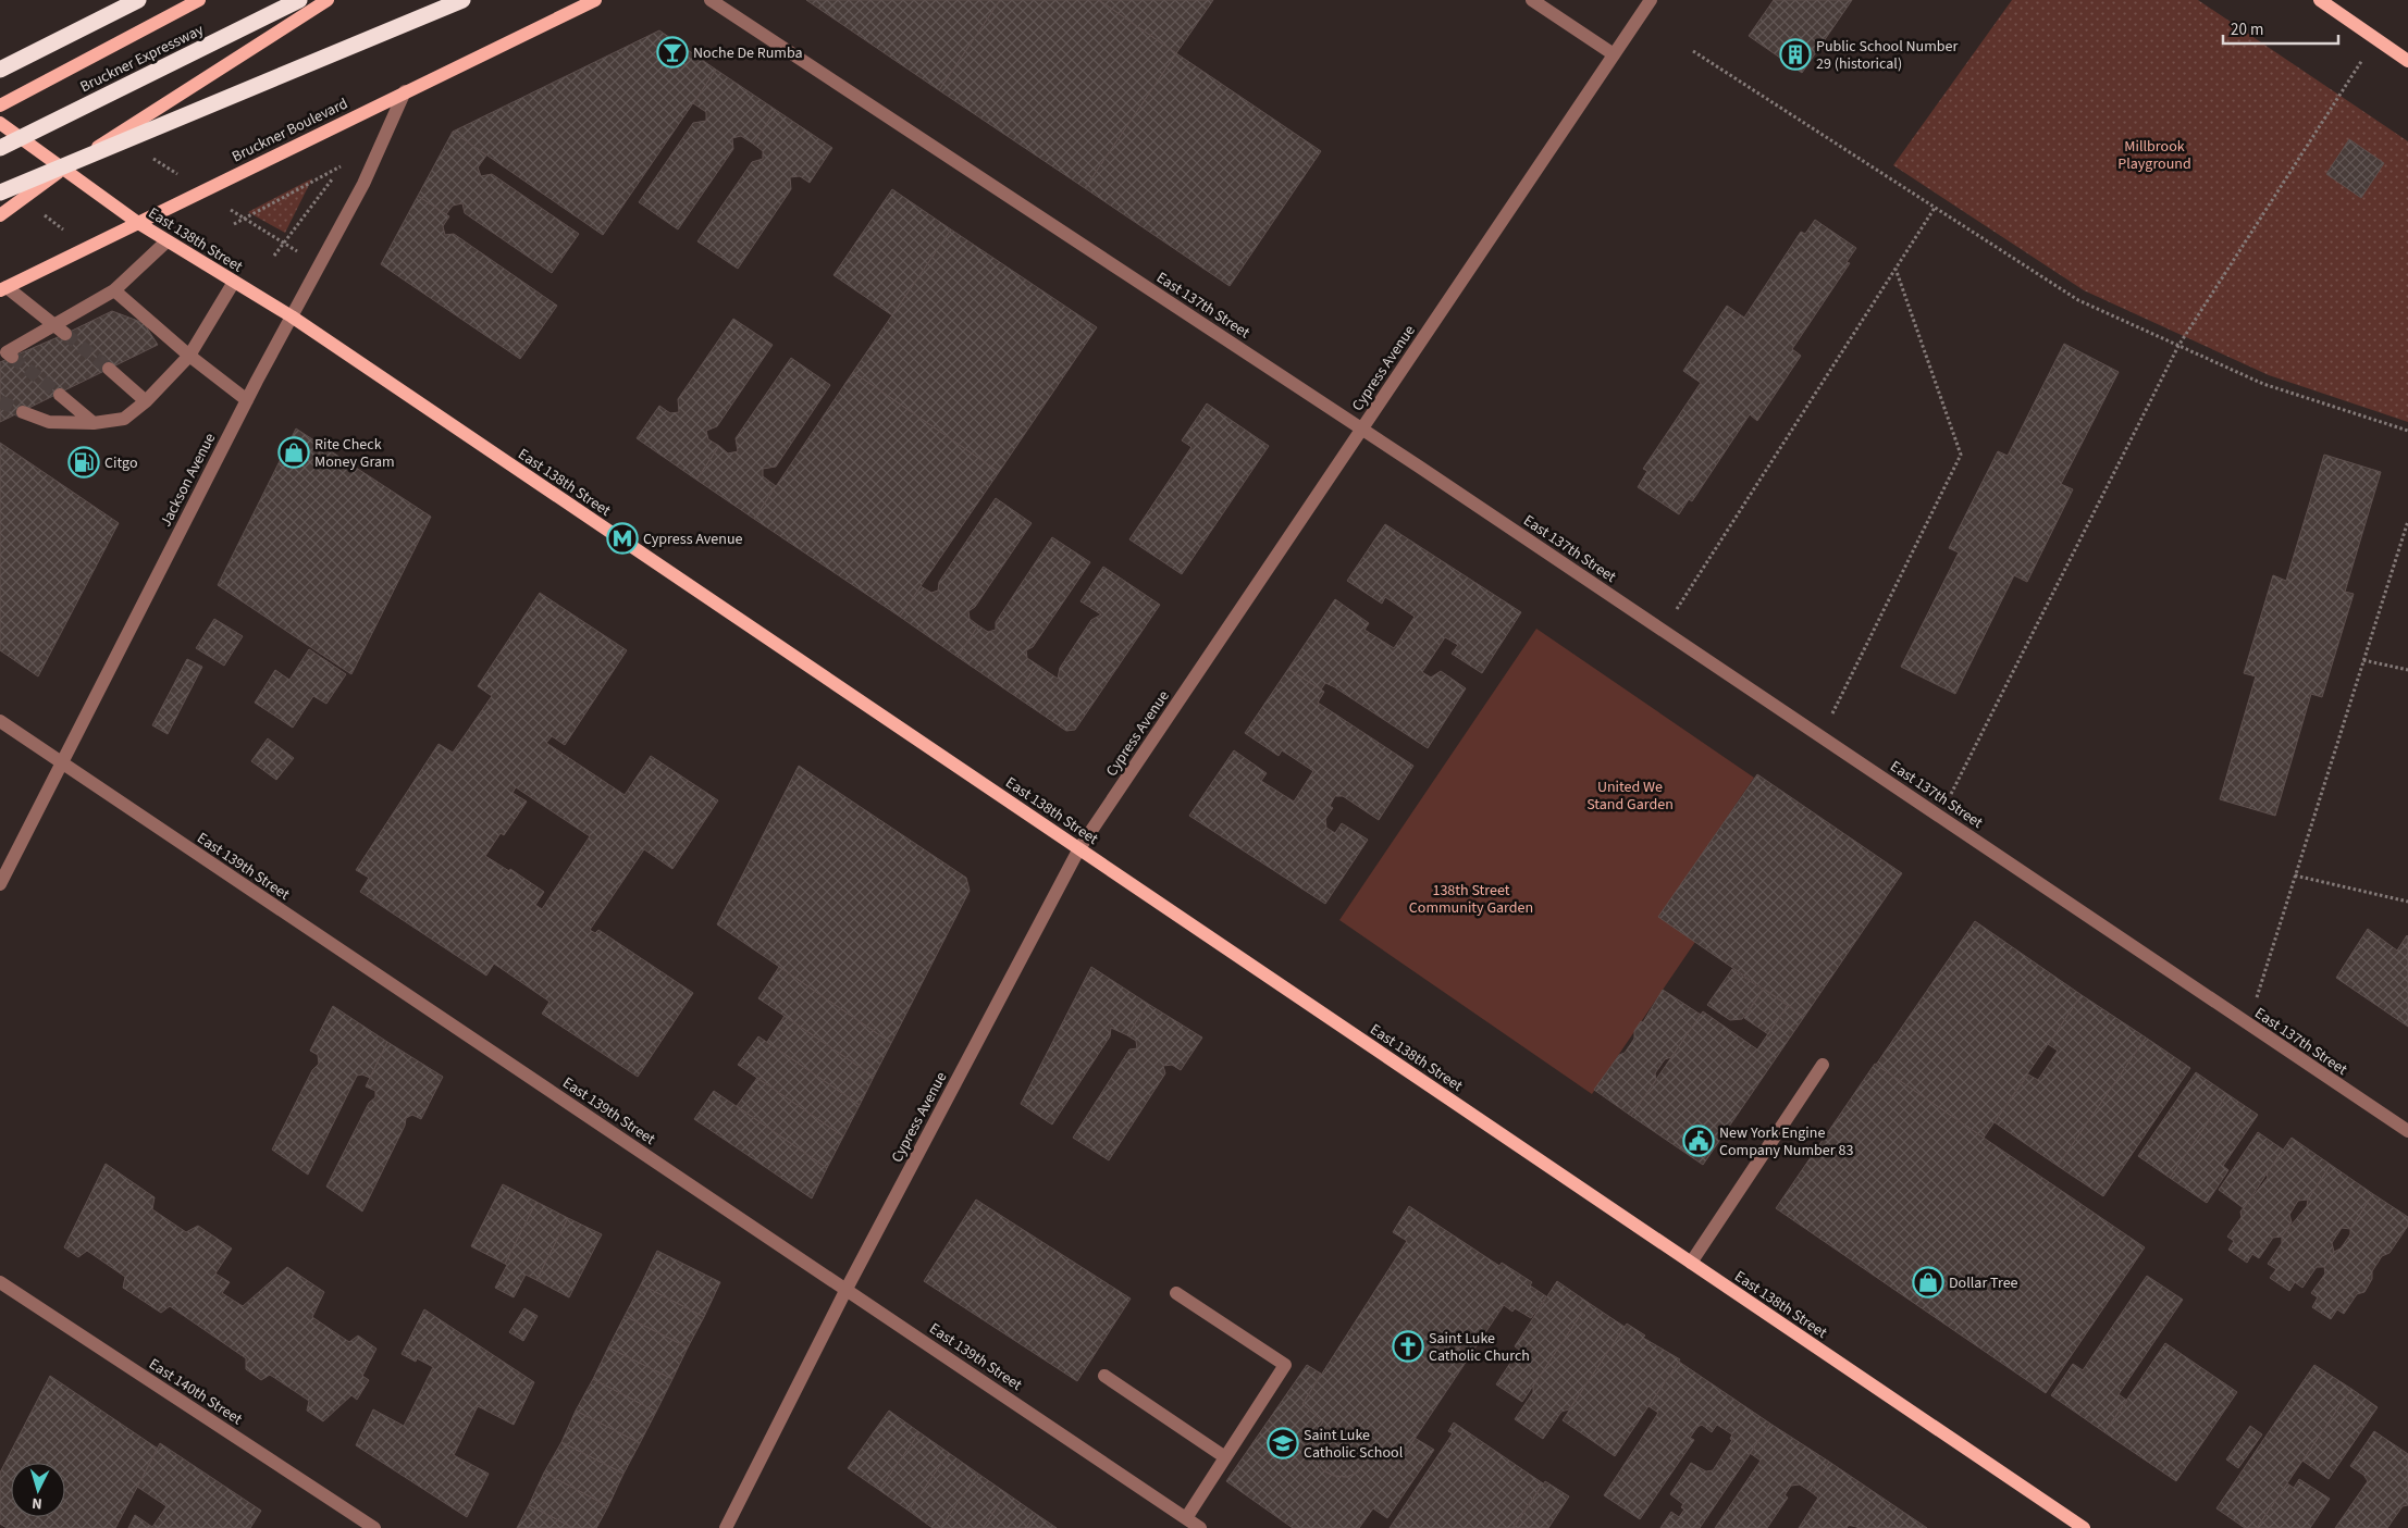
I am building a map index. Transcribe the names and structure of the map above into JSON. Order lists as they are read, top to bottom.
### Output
{
  "streets": {
    "highway": ["Bruckner Expressway"],
    "main road": ["Bruckner Boulevard", "East 138th Street"],
    "street": [
      "East 137th Street",
      "Cypress Avenue",
      "Jackson Avenue",
      "East 139th Street",
      "East 140th Street"
    ]
  },
  "crossings": [
    ["Bruckner Boulevard", "East 138th Street"],
    ["Bruckner Boulevard", "Jackson Avenue"],
    ["East 138th Street", "Cypress Avenue"],
    ["East 138th Street", "Jackson Avenue"],
    ["East 137th Street", "Cypress Avenue"],
    ["Cypress Avenue", "East 139th Street"],
    ["Jackson Avenue", "East 139th Street"]
  ],
  "parks": ["Millbrook Playground", "United We Stand Garden", "138th Street Community Garden"],
  "places": {
    "bar": ["Noche De Rumba"],
    "building": ["Public School Number 29 (historical)"],
    "shop": ["Rite Check Money Gram", "Dollar Tree"],
    "fuel station": ["Citgo"],
    "metro station": ["Cypress Avenue"],
    "public building": ["New York Engine Company Number 83"],
    "church": ["Saint Luke Catholic Church"],
    "school or university": ["Saint Luke Catholic School"]
  },
  "scale_bar": "20 m",
  "north": "bottom"
}
